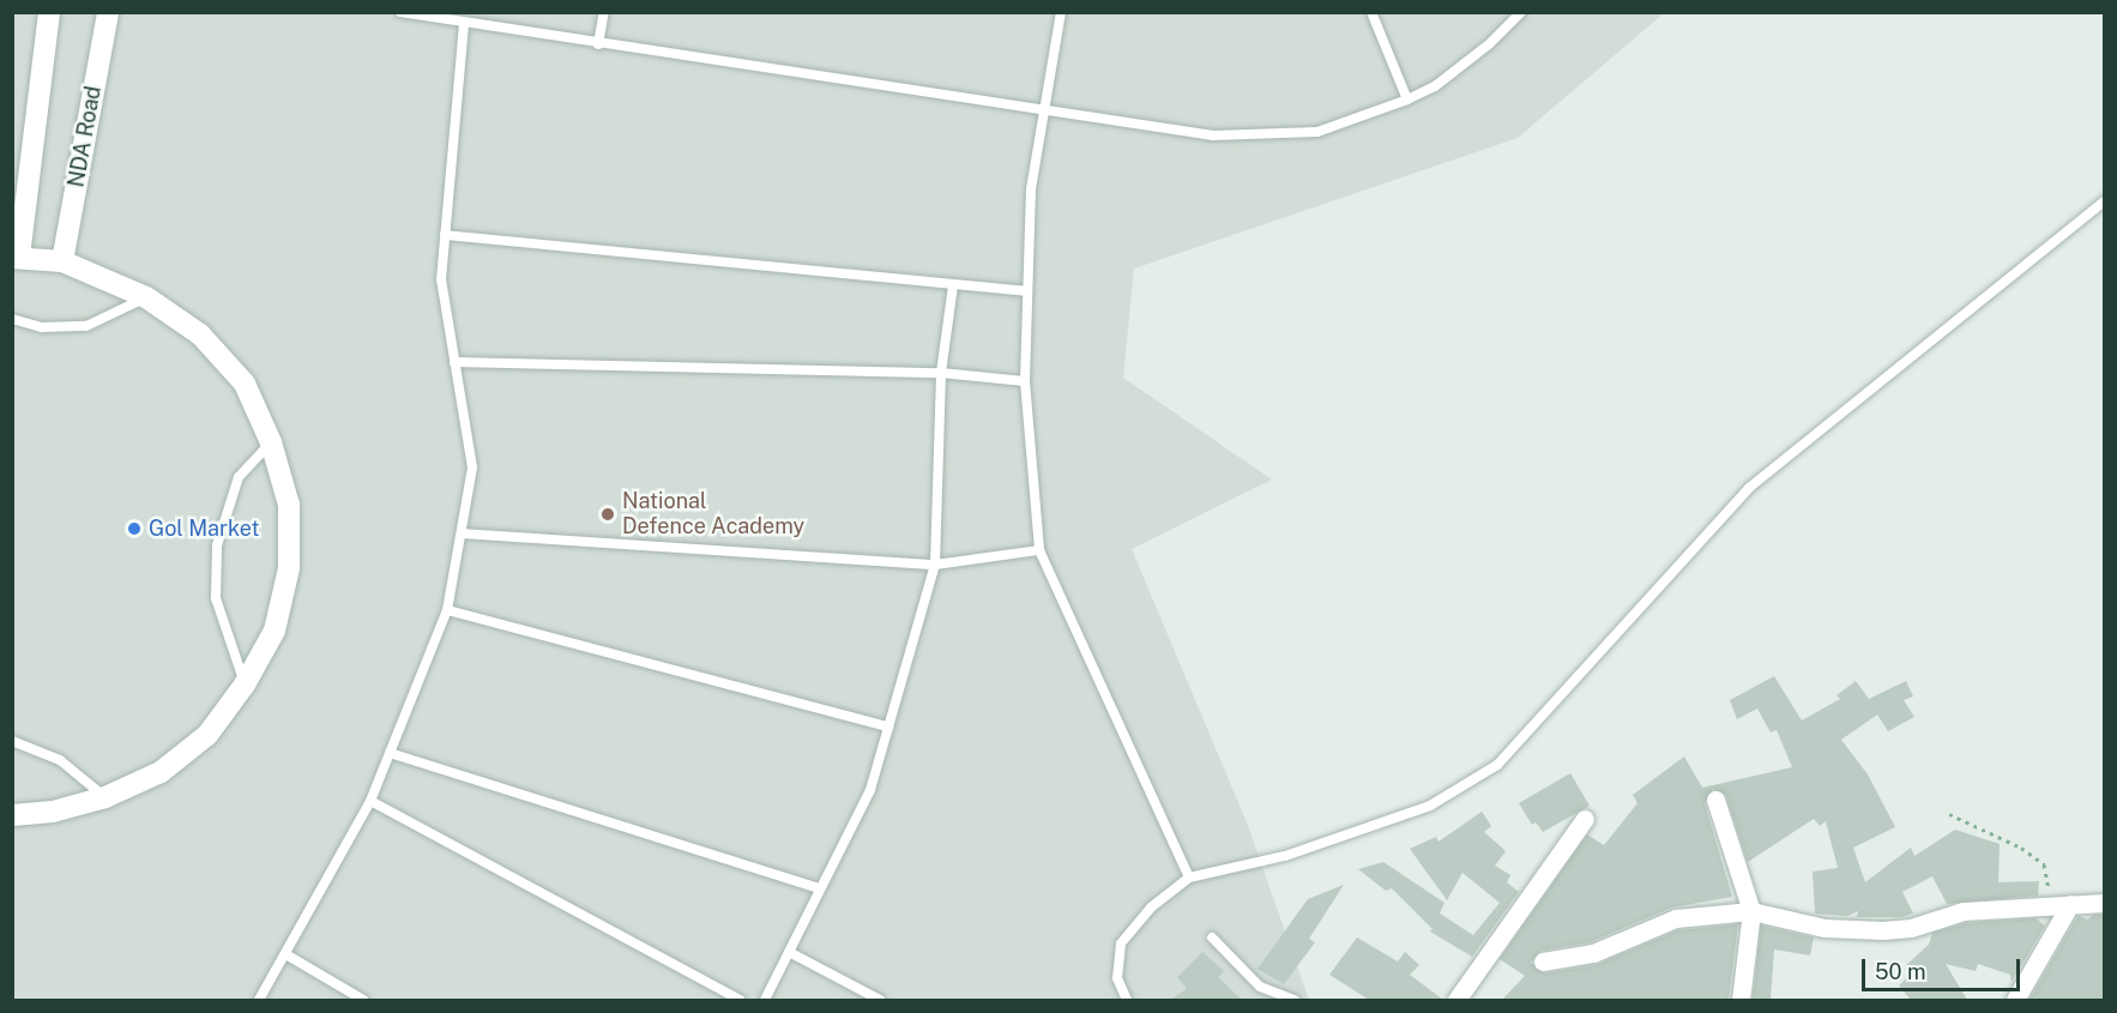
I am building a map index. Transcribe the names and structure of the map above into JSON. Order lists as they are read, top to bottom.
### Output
{
  "streets": {
    "street": ["NDA Road"]
  },
  "places": ["National Defence Academy", "Gol Market"],
  "scale_bar": "50 m"
}
